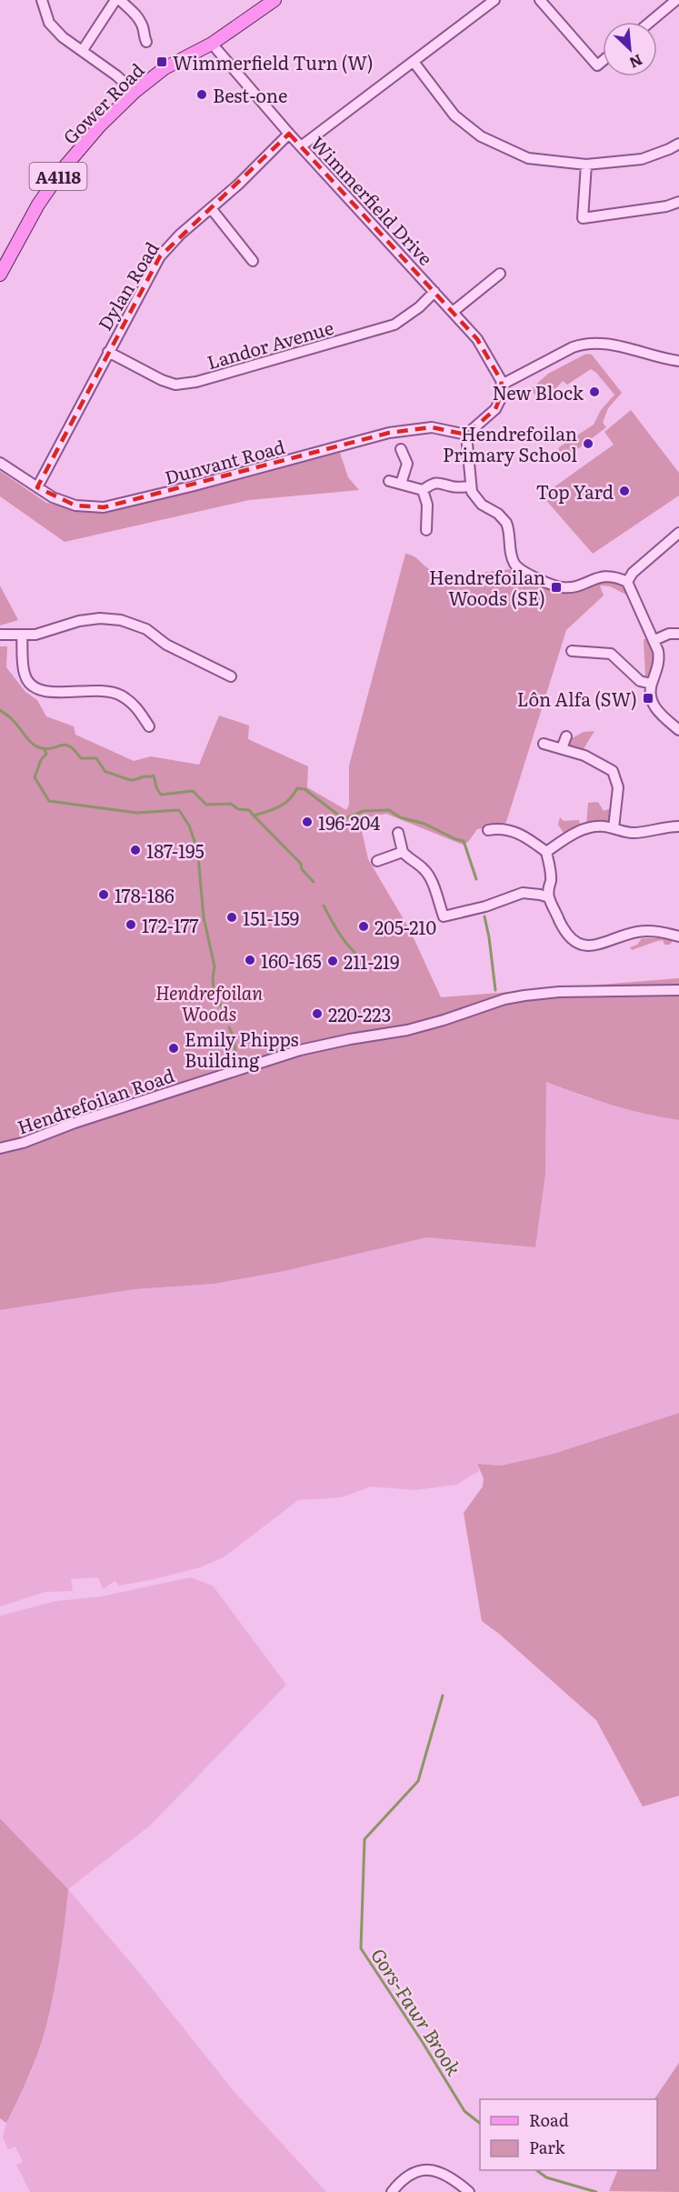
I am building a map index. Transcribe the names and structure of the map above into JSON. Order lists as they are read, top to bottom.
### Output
{
  "streets": {
    "main road": ["Gower Road", "A4118"],
    "street": [
      "Wimmerfield Drive",
      "Dylan Road",
      "Landor Avenue",
      "Dunvant Road",
      "Hendrefoilan Road"
    ]
  },
  "crossings": [
    ["Gower Road", "Wimmerfield Drive"],
    ["Wimmerfield Drive", "Dylan Road"],
    ["Wimmerfield Drive", "Landor Avenue"],
    ["Dylan Road", "Landor Avenue"],
    ["Dylan Road", "Dunvant Road"]
  ],
  "water": ["Gors-Fawr Brook"],
  "parks": ["Hendrefoilan Woods"],
  "places": {
    "transit": ["Wimmerfield Turn (W)", "Hendrefoilan Woods (SE)", "Lôn Alfa (SW)"],
    "other": [
      "Best-one",
      "New Block",
      "Hendrefoilan Primary School",
      "Top Yard",
      "196-204",
      "187-195",
      "178-186",
      "151-159",
      "172-177",
      "205-210",
      "160-165",
      "211-219",
      "220-223",
      "Emily Phipps Building"
    ]
  },
  "legend": ["Road", "Park"],
  "north": "bottom right"
}
